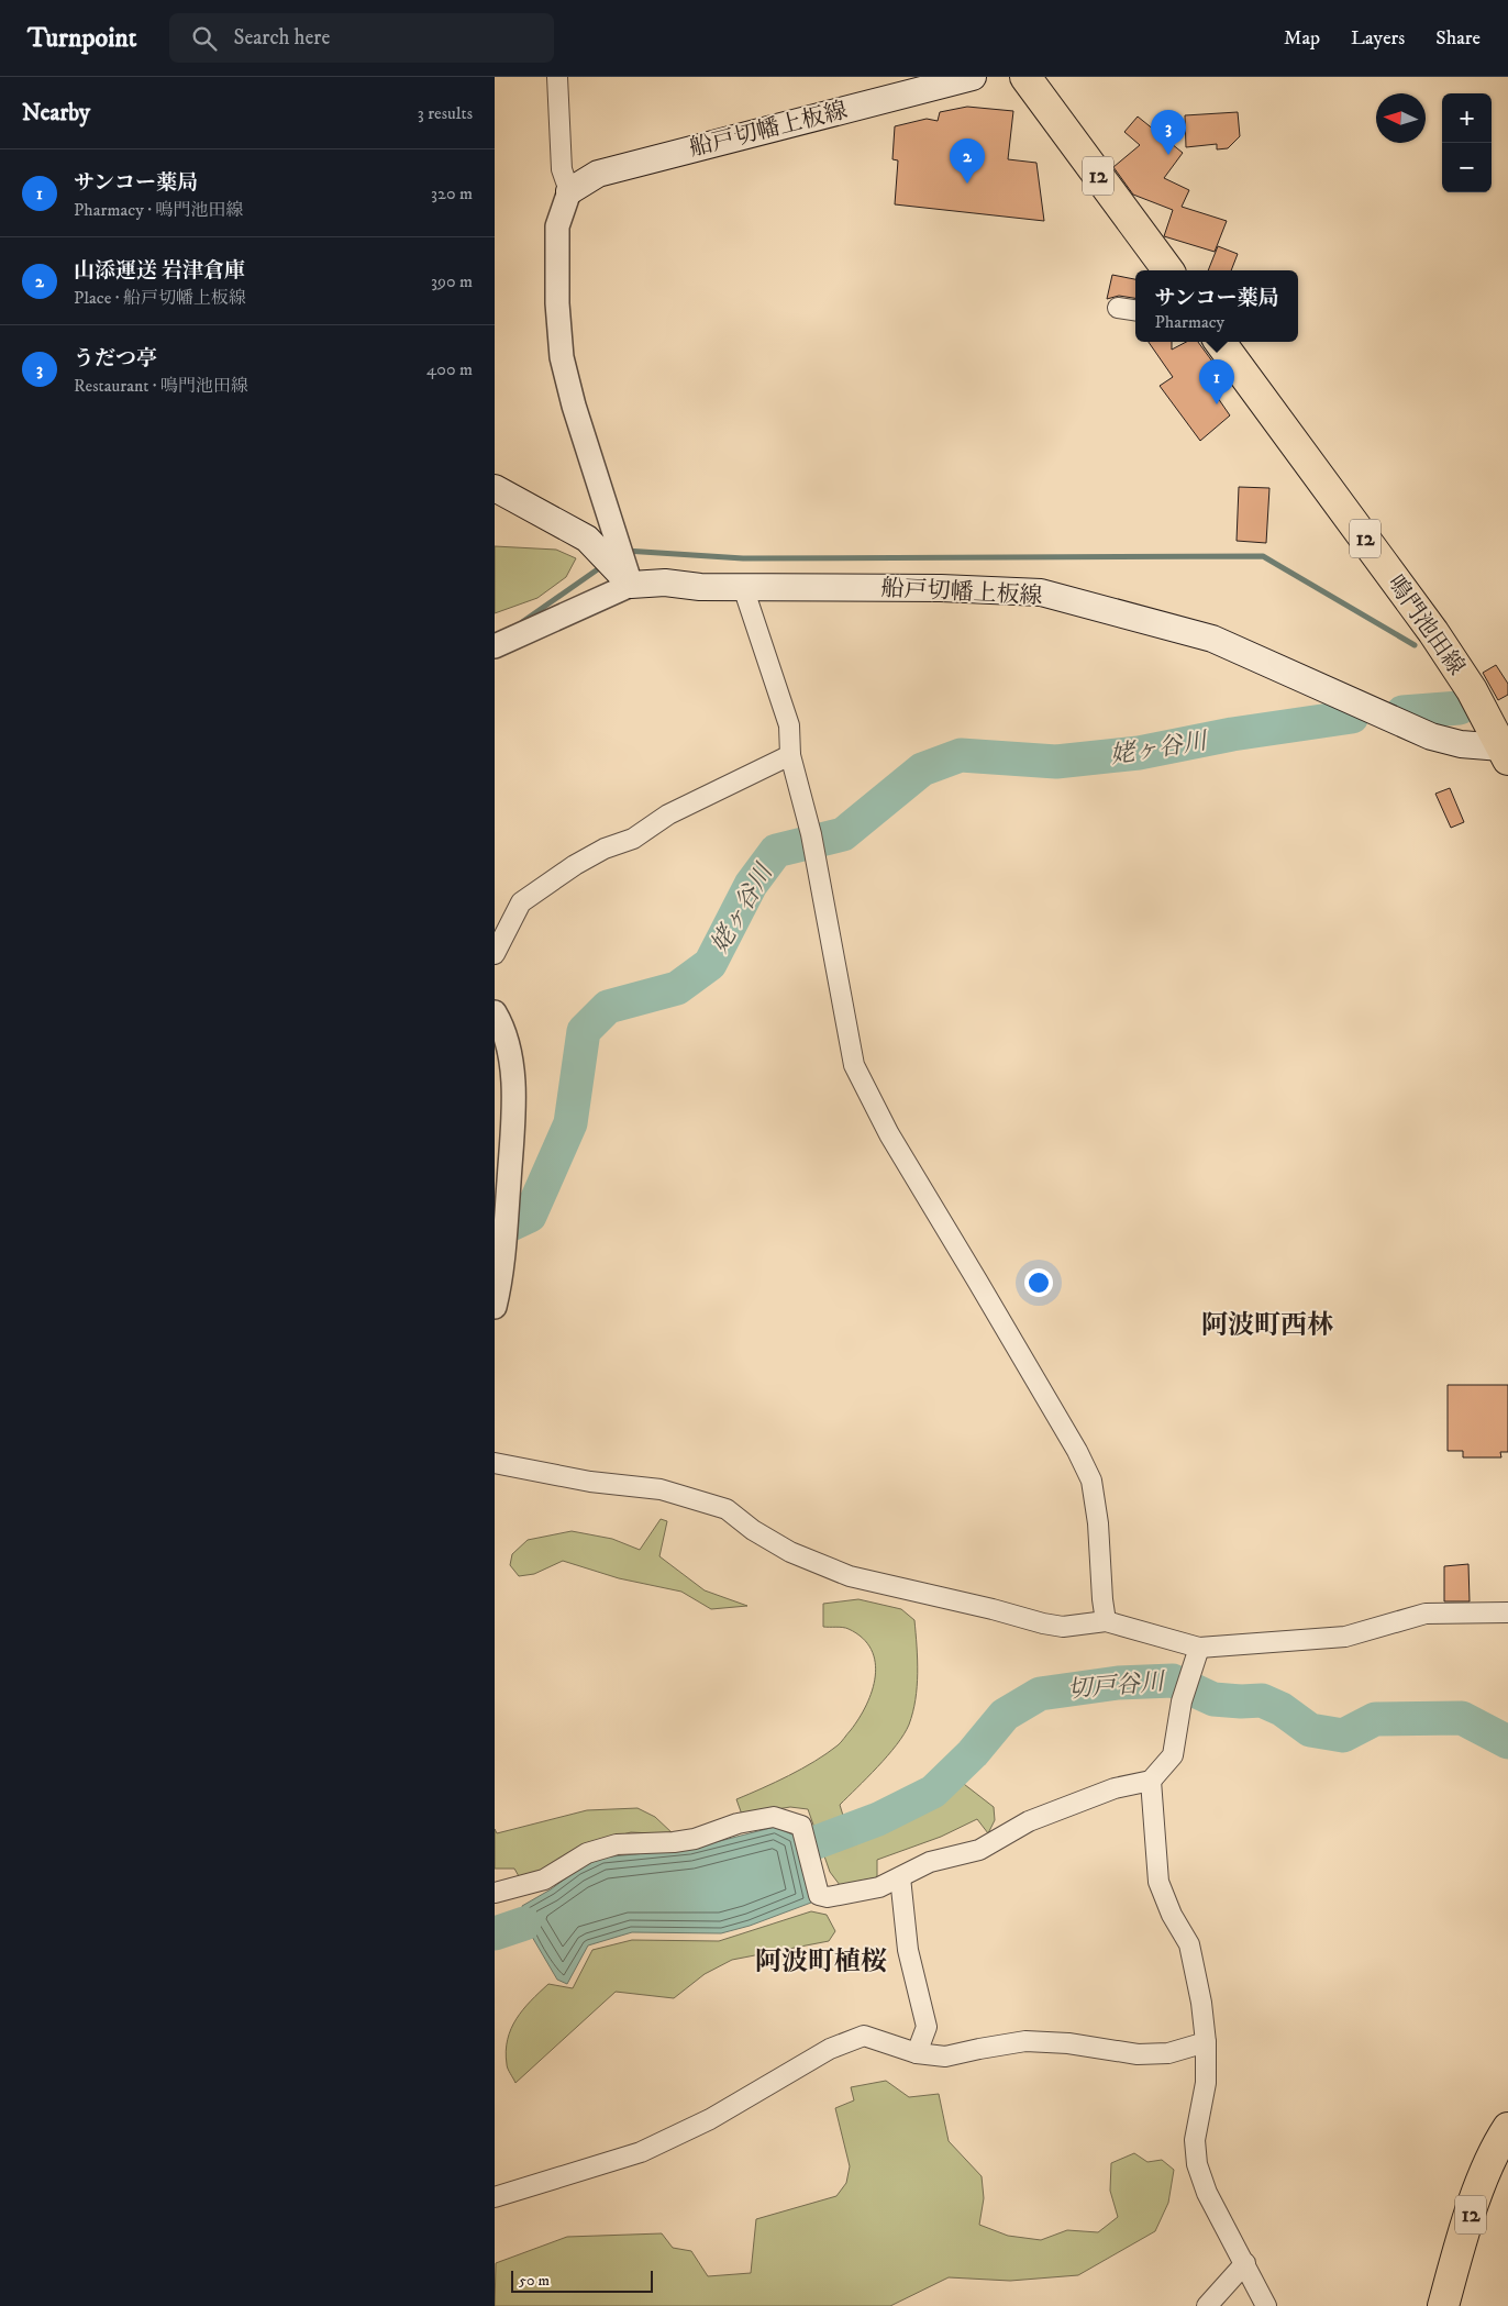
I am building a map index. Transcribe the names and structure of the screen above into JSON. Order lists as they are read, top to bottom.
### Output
{
  "streets": {
    "main road": ["船戸切幡上板線", "12", "鳴門池田線"]
  },
  "crossings": [
    ["船戸切幡上板線", "鳴門池田線"]
  ],
  "districts": ["阿波町西林", "阿波町植桜"],
  "water": ["姥ヶ谷川", "切戸谷川"],
  "scale_bar": "50 m",
  "north": "left",
  "page": {
    "header": "Turnpoint",
    "search": "Search here",
    "nav": ["Map", "Layers", "Share"],
    "heading": ["Nearby", "3 results"],
    "map_buttons": ["+", "−"],
    "pins": ["3", "2", "1"],
    "list": [
      {
        "mark": "1",
        "name": "サンコー薬局",
        "note": "Pharmacy · 鳴門池田線",
        "value": "320 m"
      },
      {
        "mark": "2",
        "name": "山添運送 岩津倉庫",
        "note": "Place · 船戸切幡上板線",
        "value": "390 m"
      },
      {
        "mark": "3",
        "name": "うだつ亭",
        "note": "Restaurant · 鳴門池田線",
        "value": "400 m"
      }
    ],
    "popup": ["サンコー薬局", "Pharmacy"],
    "scale": "50 m"
  }
}
